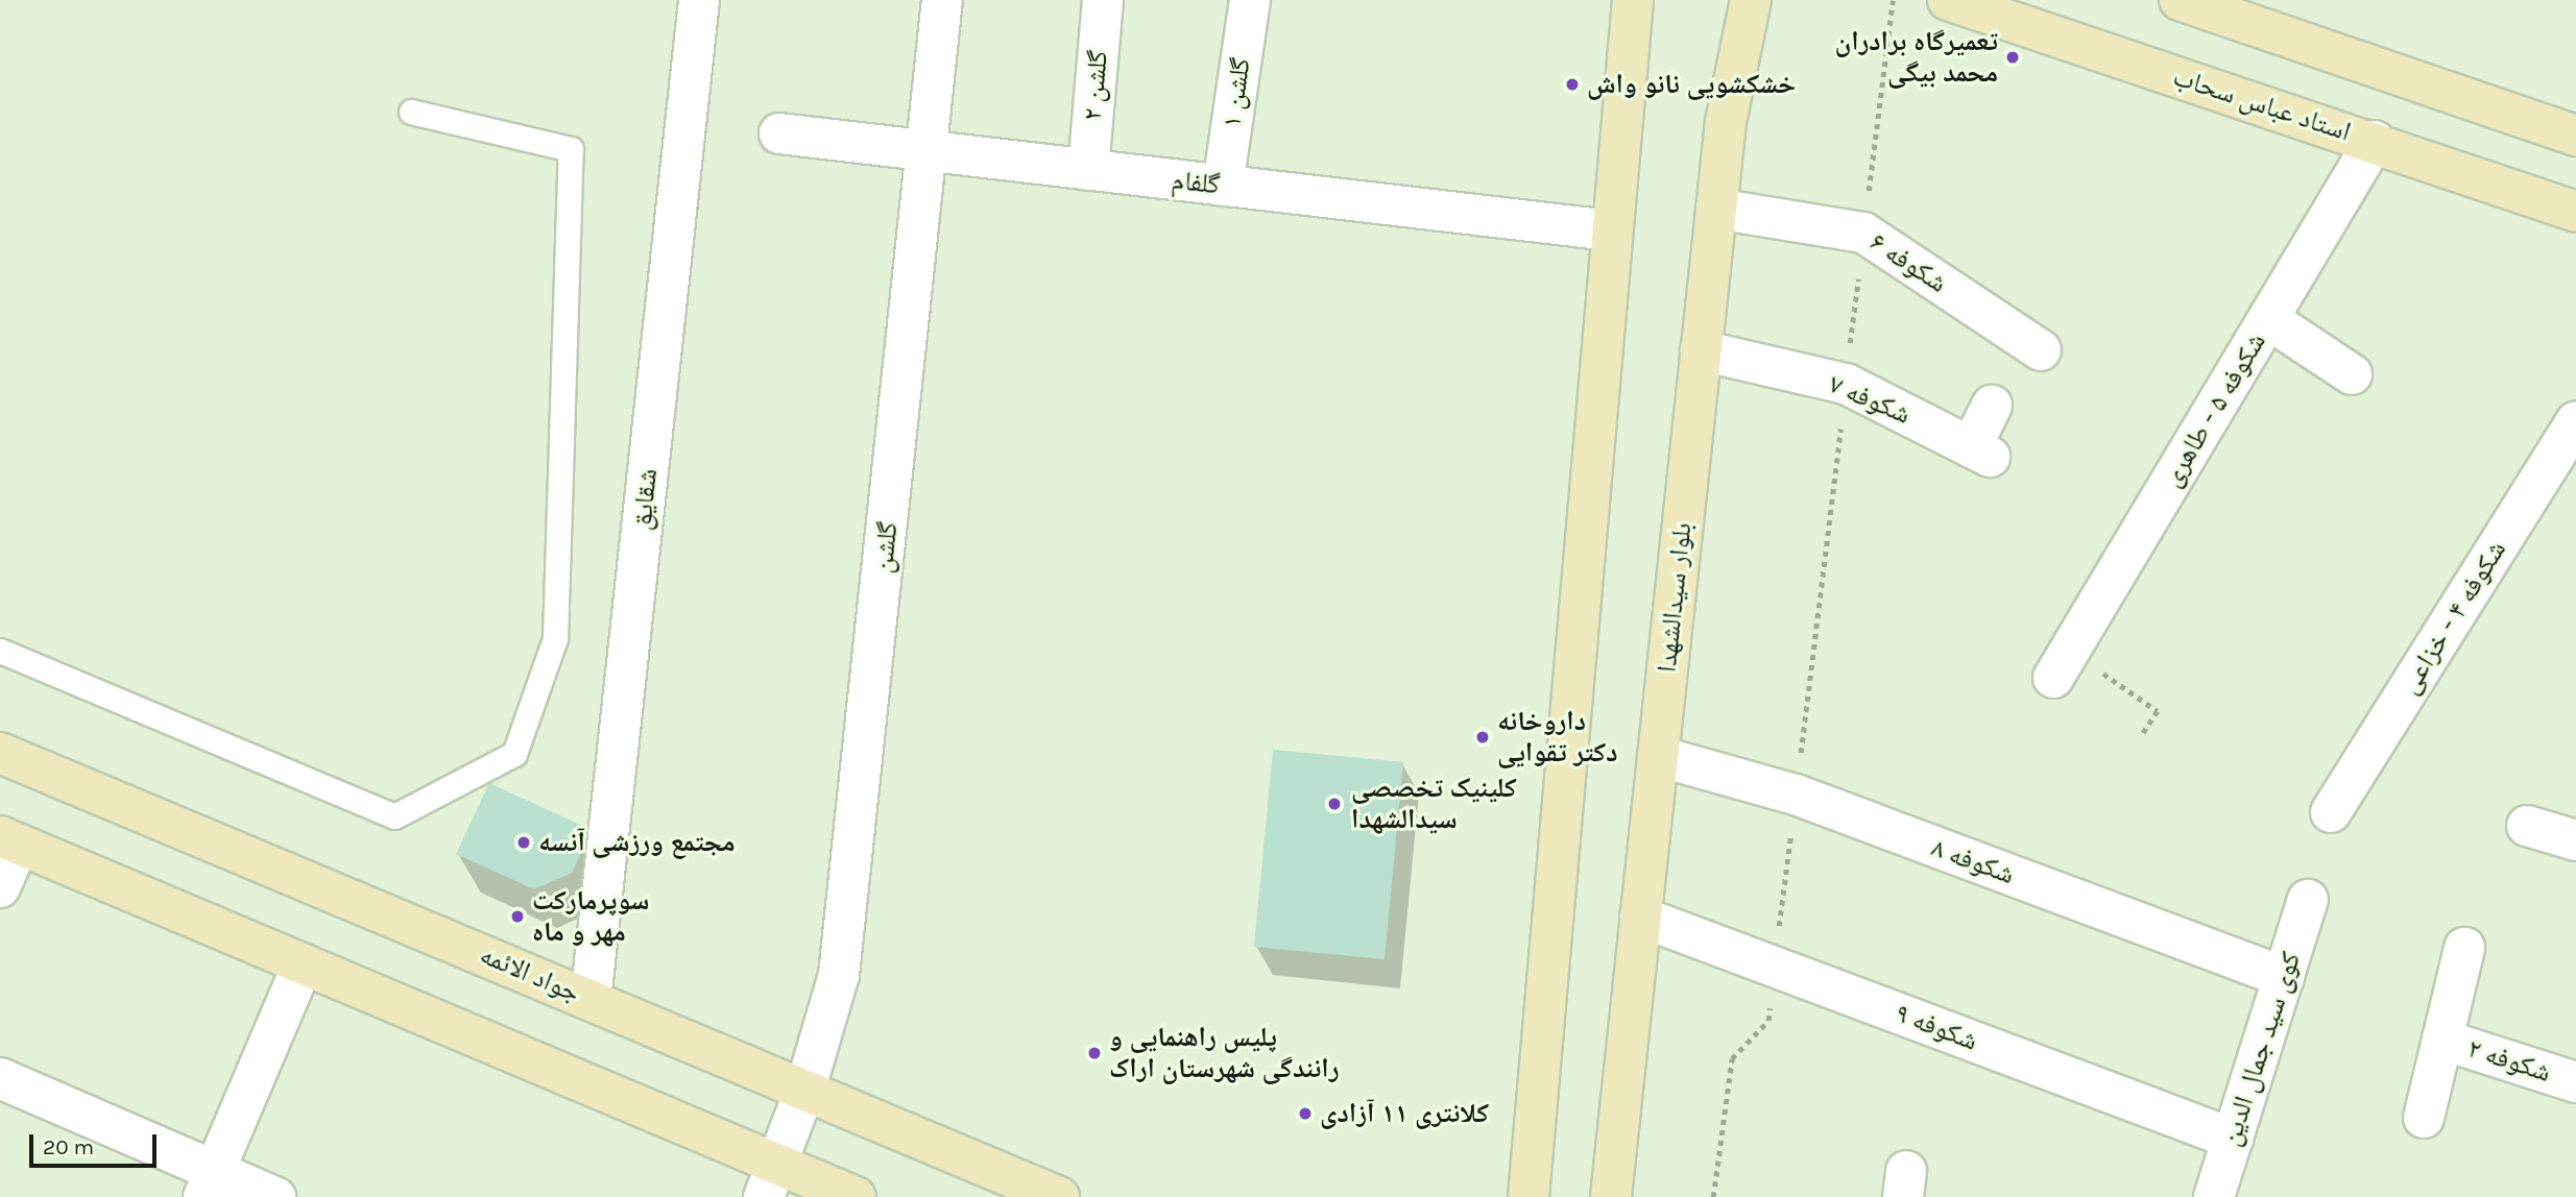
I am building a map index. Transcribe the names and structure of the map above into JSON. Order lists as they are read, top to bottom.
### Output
{
  "streets": {
    "main road": ["استاد عباس سحاب", "بلوار سیدالشهدا", "جواد الائمه"],
    "street": [
      "گلشن ۲",
      "گلشن ۱",
      "گلفام",
      "شکوفه ۶",
      "شکوفه ۷",
      "شکوفه ۵ - طاهری",
      "شقایق",
      "گلشن",
      "شکوفه ۴ - خزاعی",
      "شکوفه ۸",
      "شکوفه ۹",
      "کوی سید جمال الدین",
      "شکوفه ۲"
    ]
  },
  "crossings": [
    ["گلشن ۲", "گلفام"],
    ["گلشن ۱", "گلفام"],
    ["استاد عباس سحاب", "شکوفه ۵ - طاهری"],
    ["گلفام", "گلشن"],
    ["شکوفه ۶", "بلوار سیدالشهدا"],
    ["شکوفه ۷", "بلوار سیدالشهدا"],
    ["شقایق", "جواد الائمه"],
    ["گلشن", "جواد الائمه"],
    ["بلوار سیدالشهدا", "شکوفه ۸"],
    ["بلوار سیدالشهدا", "شکوفه ۹"],
    ["شکوفه ۸", "کوی سید جمال الدین"],
    ["شکوفه ۹", "کوی سید جمال الدین"]
  ],
  "places": [
    "تعمیرگاه برادران محمد بیگی",
    "خشکشویی نانو واش",
    "داروخانه دکتر تقوایی",
    "کلینیک تخصصی سیدالشهدا",
    "مجتمع ورزشی آنسه",
    "سوپرمارکت مهر و ماه",
    "پلیس راهنمایی و رانندگی شهرستان اراک",
    "کلانتری ۱۱ آزادی"
  ],
  "scale_bar": "20 m"
}
